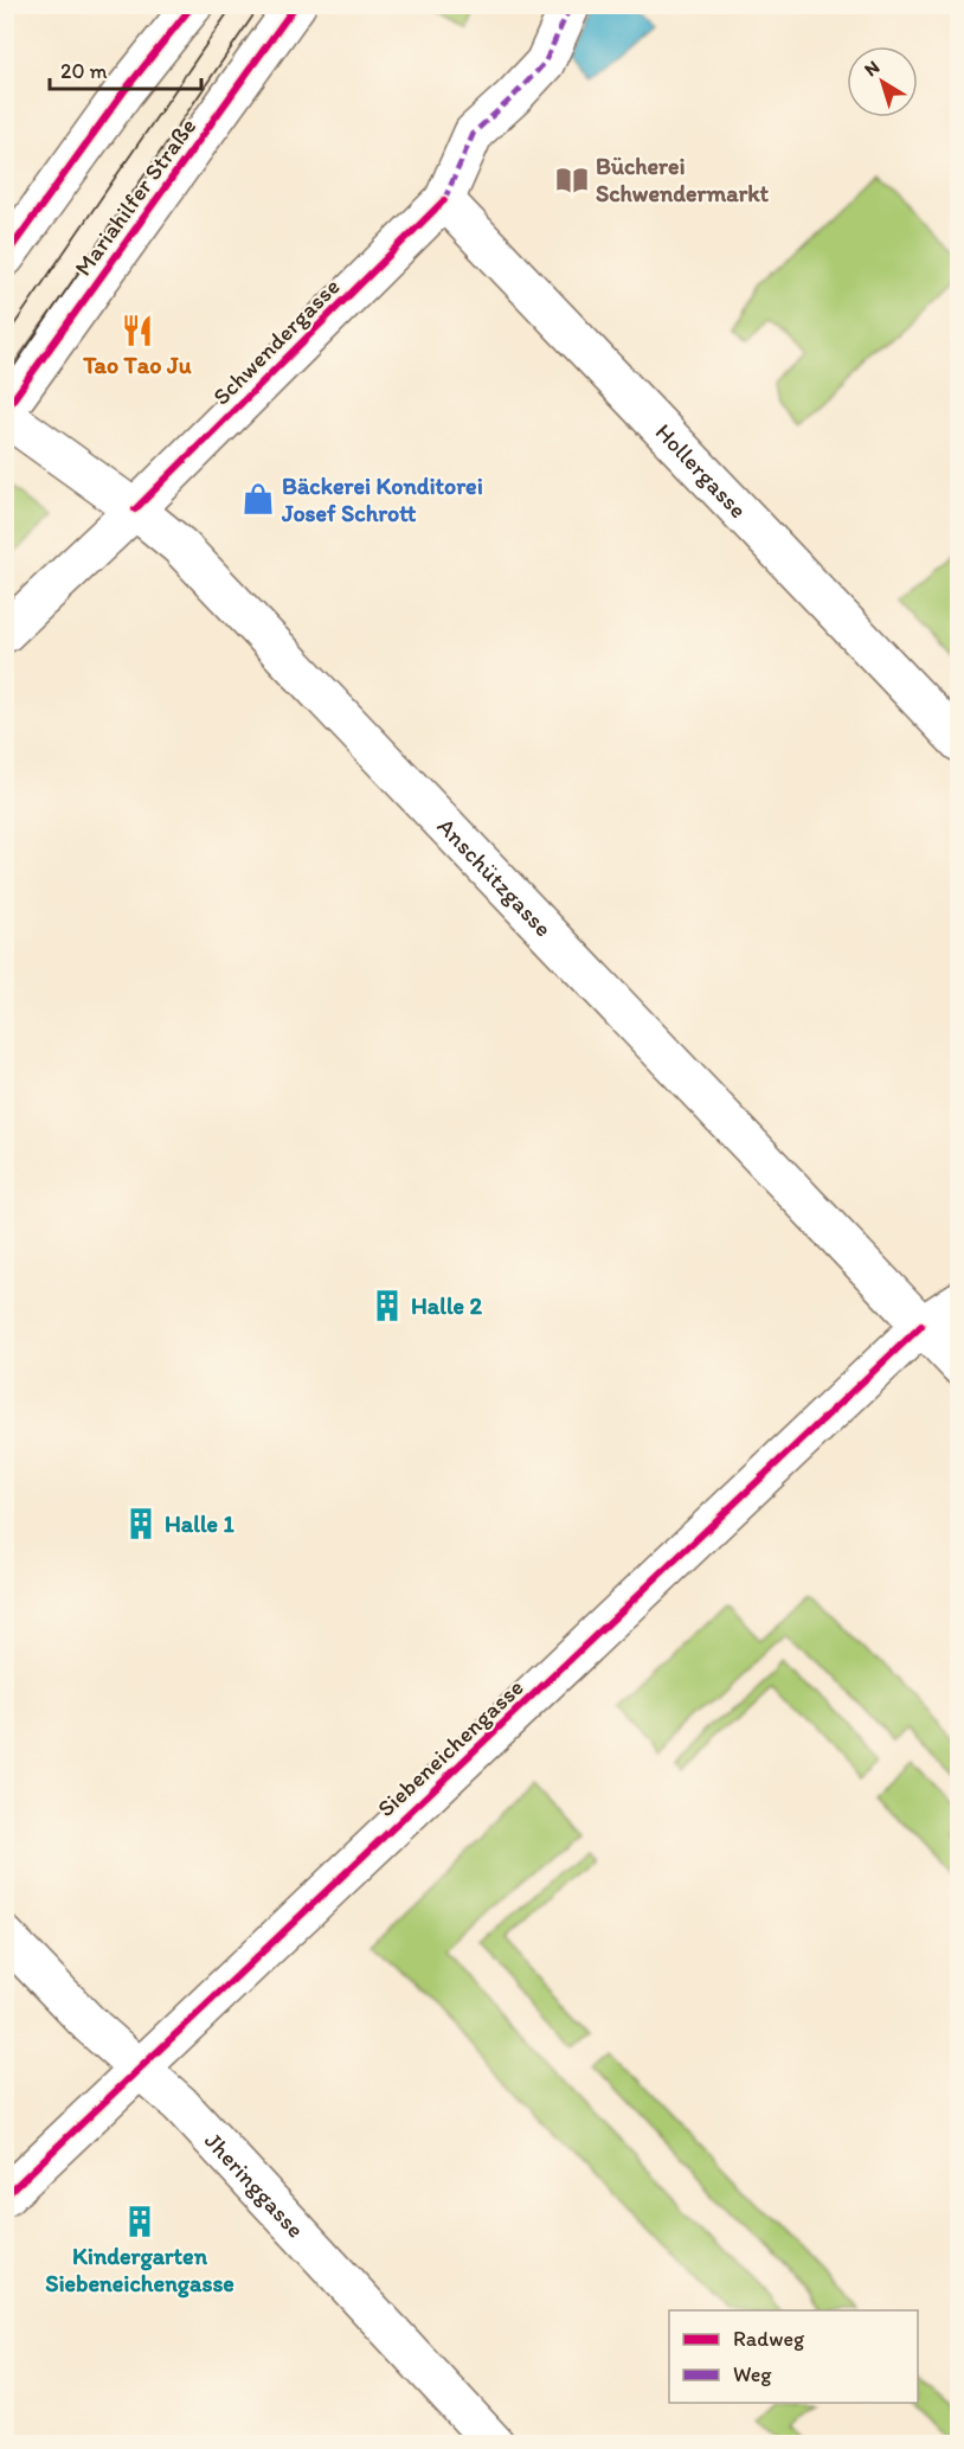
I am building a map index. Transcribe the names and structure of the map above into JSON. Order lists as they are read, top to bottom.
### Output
{
  "streets": {
    "street": [
      "Mariahilfer Straße",
      "Schwendergasse",
      "Hollergasse",
      "Anschützgasse",
      "Siebeneichengasse",
      "Jheringgasse"
    ]
  },
  "crossings": [
    ["Mariahilfer Straße", "Anschützgasse"],
    ["Schwendergasse", "Hollergasse"],
    ["Schwendergasse", "Anschützgasse"],
    ["Anschützgasse", "Siebeneichengasse"],
    ["Siebeneichengasse", "Jheringgasse"]
  ],
  "places": {
    "library": ["Bücherei Schwendermarkt"],
    "restaurant": ["Tao Tao Ju"],
    "shop": ["Bäckerei Konditorei Josef Schrott"],
    "building": ["Halle 2", "Halle 1", "Kindergarten Siebeneichengasse"]
  },
  "legend": ["Radweg", "Weg"],
  "scale_bar": "20 m",
  "north": "top left"
}
